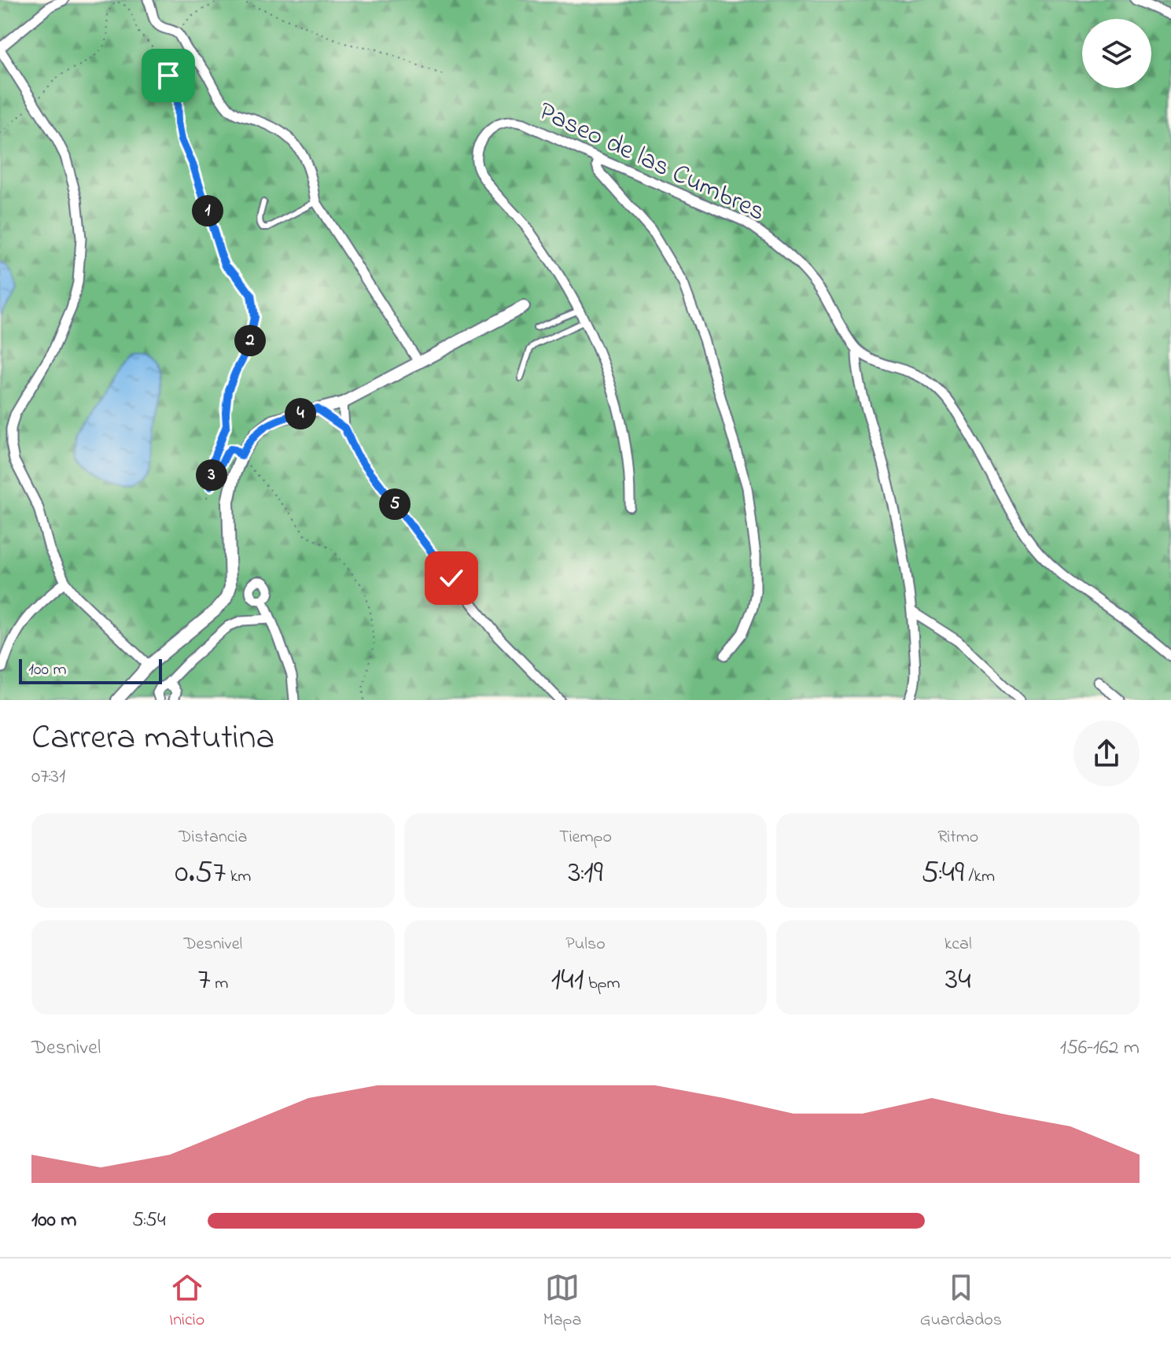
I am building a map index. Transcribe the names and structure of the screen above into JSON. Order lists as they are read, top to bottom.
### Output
{
  "streets": {
    "street": ["Paseo de las Cumbres"]
  },
  "scale_bar": "100 m",
  "page": {
    "pins": [
      "1",
      "2",
      "4",
      "3",
      "5"
    ],
    "scale": "100 m",
    "heading": ["Carrera matutina", "07:31"],
    "stats": [
      ["Distancia", "0.57 km"],
      ["Tiempo", "3:19"],
      ["Ritmo", "5:49 /km"],
      ["Desnivel", "7 m"],
      ["Pulso", "141 bpm"],
      ["kcal", "34"]
    ],
    "chart": ["Desnivel", "156–162 m"],
    "list": [
      {
        "name": "100 m",
        "note": "5:54"
      }
    ],
    "tabs": ["Inicio", "Mapa", "Guardados"]
  }
}
